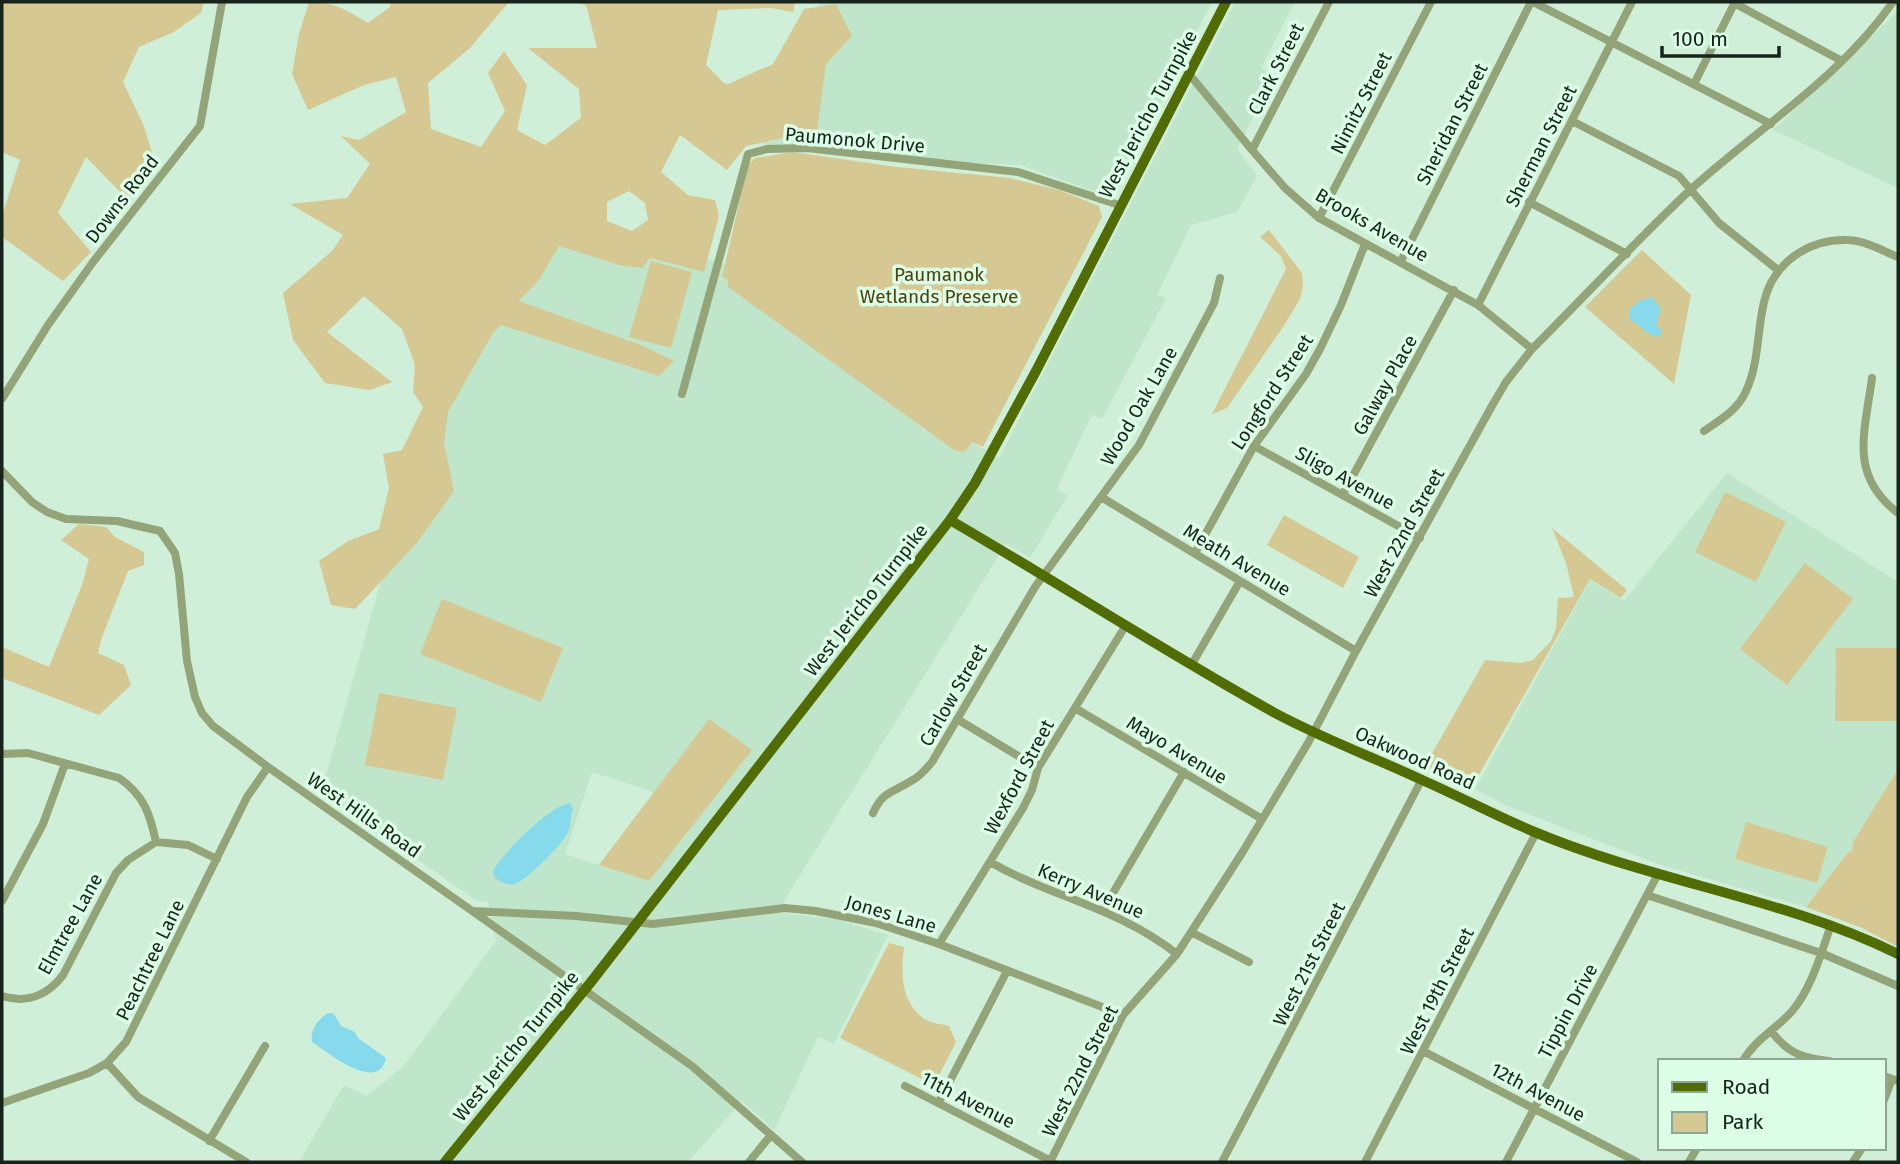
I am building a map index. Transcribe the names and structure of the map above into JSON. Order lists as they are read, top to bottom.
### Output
{
  "streets": {
    "main road": ["West Jericho Turnpike", "Oakwood Road"],
    "street": [
      "Clark Street",
      "Nimitz Street",
      "Sheridan Street",
      "Paumonok Drive",
      "Sherman Street",
      "Downs Road",
      "Brooks Avenue",
      "Galway Place",
      "Longford Street",
      "Wood Oak Lane",
      "Sligo Avenue",
      "West 22nd Street",
      "Meath Avenue",
      "Carlow Street",
      "Mayo Avenue",
      "Wexford Street",
      "West Hills Road",
      "Kerry Avenue",
      "Jones Lane",
      "Elmtree Lane",
      "Peachtree Lane",
      "West 21st Street",
      "West 19th Street",
      "Tippin Drive",
      "12th Avenue",
      "11th Avenue"
    ]
  },
  "crossings": [
    ["Clark Street", "Brooks Avenue"],
    ["Nimitz Street", "Brooks Avenue"],
    ["West Jericho Turnpike", "Paumonok Drive"],
    ["West Jericho Turnpike", "Brooks Avenue"],
    ["West Jericho Turnpike", "Oakwood Road"],
    ["West Jericho Turnpike", "West Hills Road"],
    ["West Jericho Turnpike", "Jones Lane"],
    ["Sheridan Street", "Brooks Avenue"],
    ["Sherman Street", "Brooks Avenue"],
    ["Brooks Avenue", "Galway Place"],
    ["Brooks Avenue", "Longford Street"],
    ["Brooks Avenue", "West 22nd Street"],
    ["Galway Place", "Sligo Avenue"],
    ["Longford Street", "Sligo Avenue"],
    ["Longford Street", "Meath Avenue"],
    ["Wood Oak Lane", "Meath Avenue"],
    ["Wood Oak Lane", "Carlow Street"],
    ["Wood Oak Lane", "Oakwood Road"],
    ["Sligo Avenue", "West 22nd Street"],
    ["West 22nd Street", "Meath Avenue"],
    ["West 22nd Street", "Mayo Avenue"],
    ["West 22nd Street", "Oakwood Road"],
    ["West 22nd Street", "Kerry Avenue"],
    ["West 22nd Street", "Jones Lane"],
    ["West 22nd Street", "11th Avenue"],
    ["Carlow Street", "Oakwood Road"],
    ["Mayo Avenue", "Wexford Street"],
    ["Oakwood Road", "Wexford Street"],
    ["Oakwood Road", "West 21st Street"],
    ["Oakwood Road", "West 19th Street"],
    ["Oakwood Road", "Tippin Drive"],
    ["Wexford Street", "Kerry Avenue"],
    ["Wexford Street", "Jones Lane"],
    ["West Hills Road", "Jones Lane"],
    ["West Hills Road", "Peachtree Lane"],
    ["West 19th Street", "12th Avenue"],
    ["Tippin Drive", "12th Avenue"]
  ],
  "parks": ["Paumanok Wetlands Preserve"],
  "legend": ["Road", "Park"],
  "scale_bar": "100 m"
}
